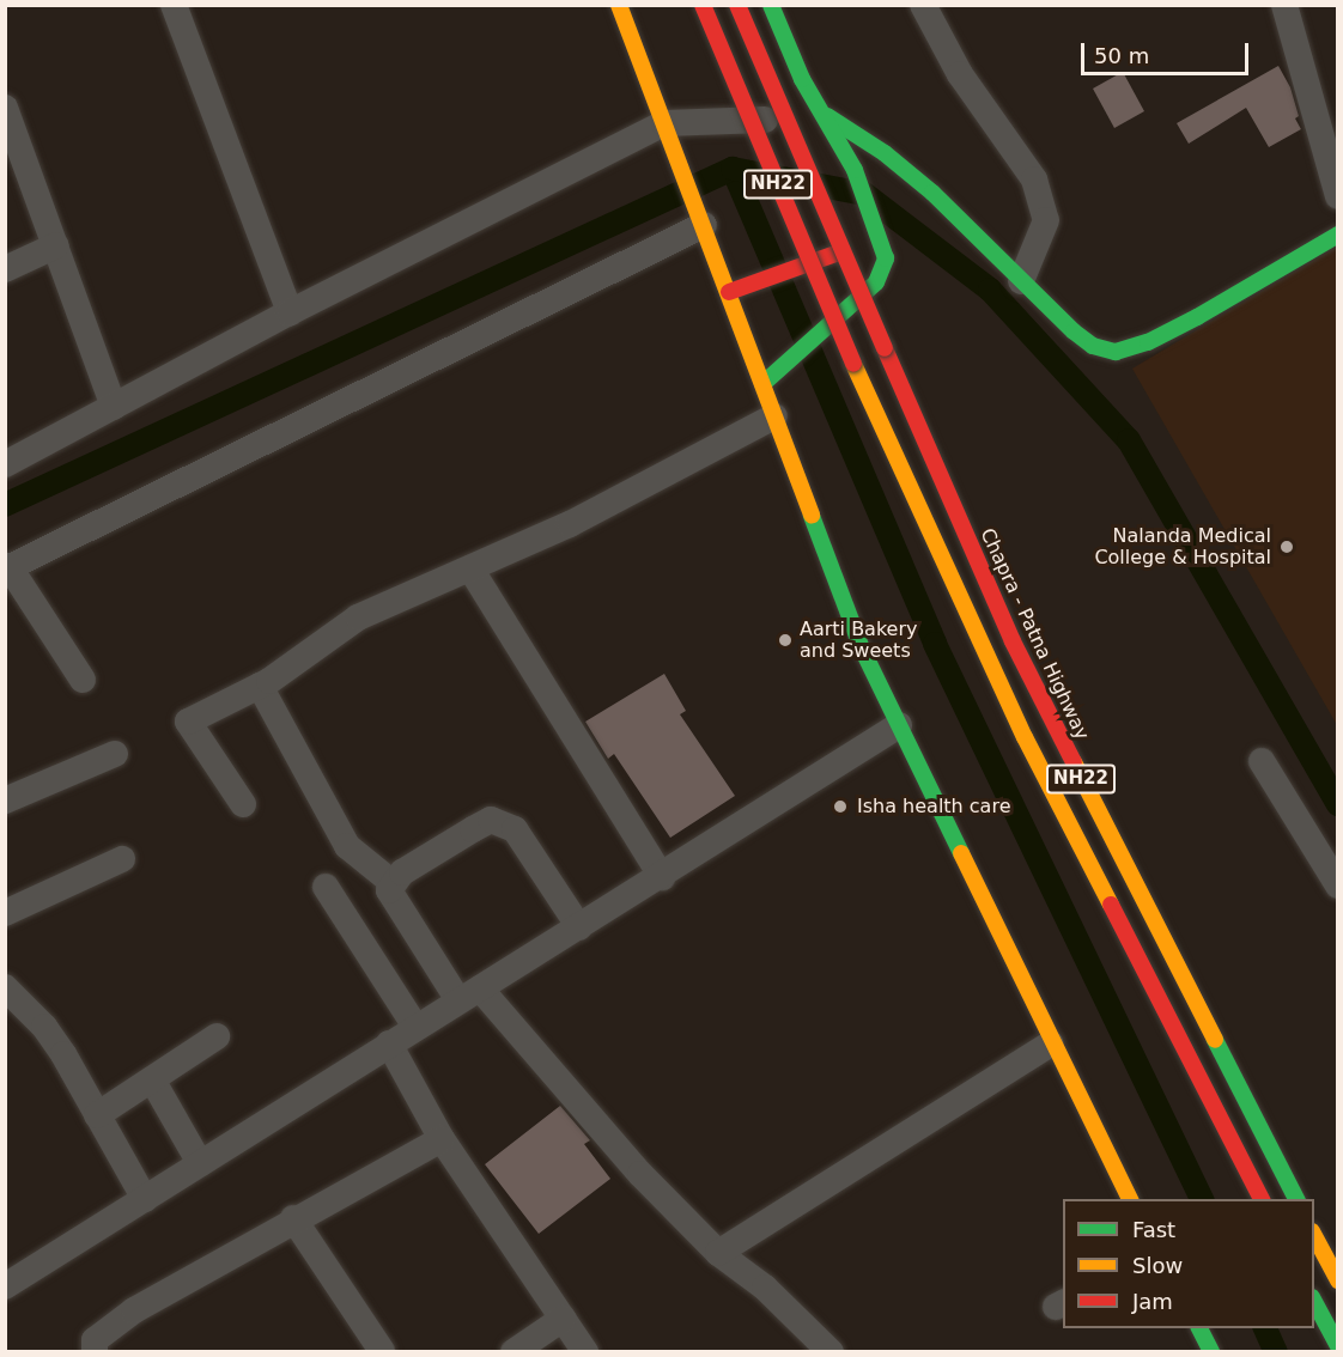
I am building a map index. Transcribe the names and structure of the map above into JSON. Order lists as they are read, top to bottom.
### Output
{
  "streets": {
    "main road": ["NH22", "Chapra - Patna Highway"]
  },
  "places": ["Nalanda Medical College & Hospital", "Aarti Bakery and Sweets", "Isha health care"],
  "legend": ["Fast", "Slow", "Jam"],
  "scale_bar": "50 m"
}
